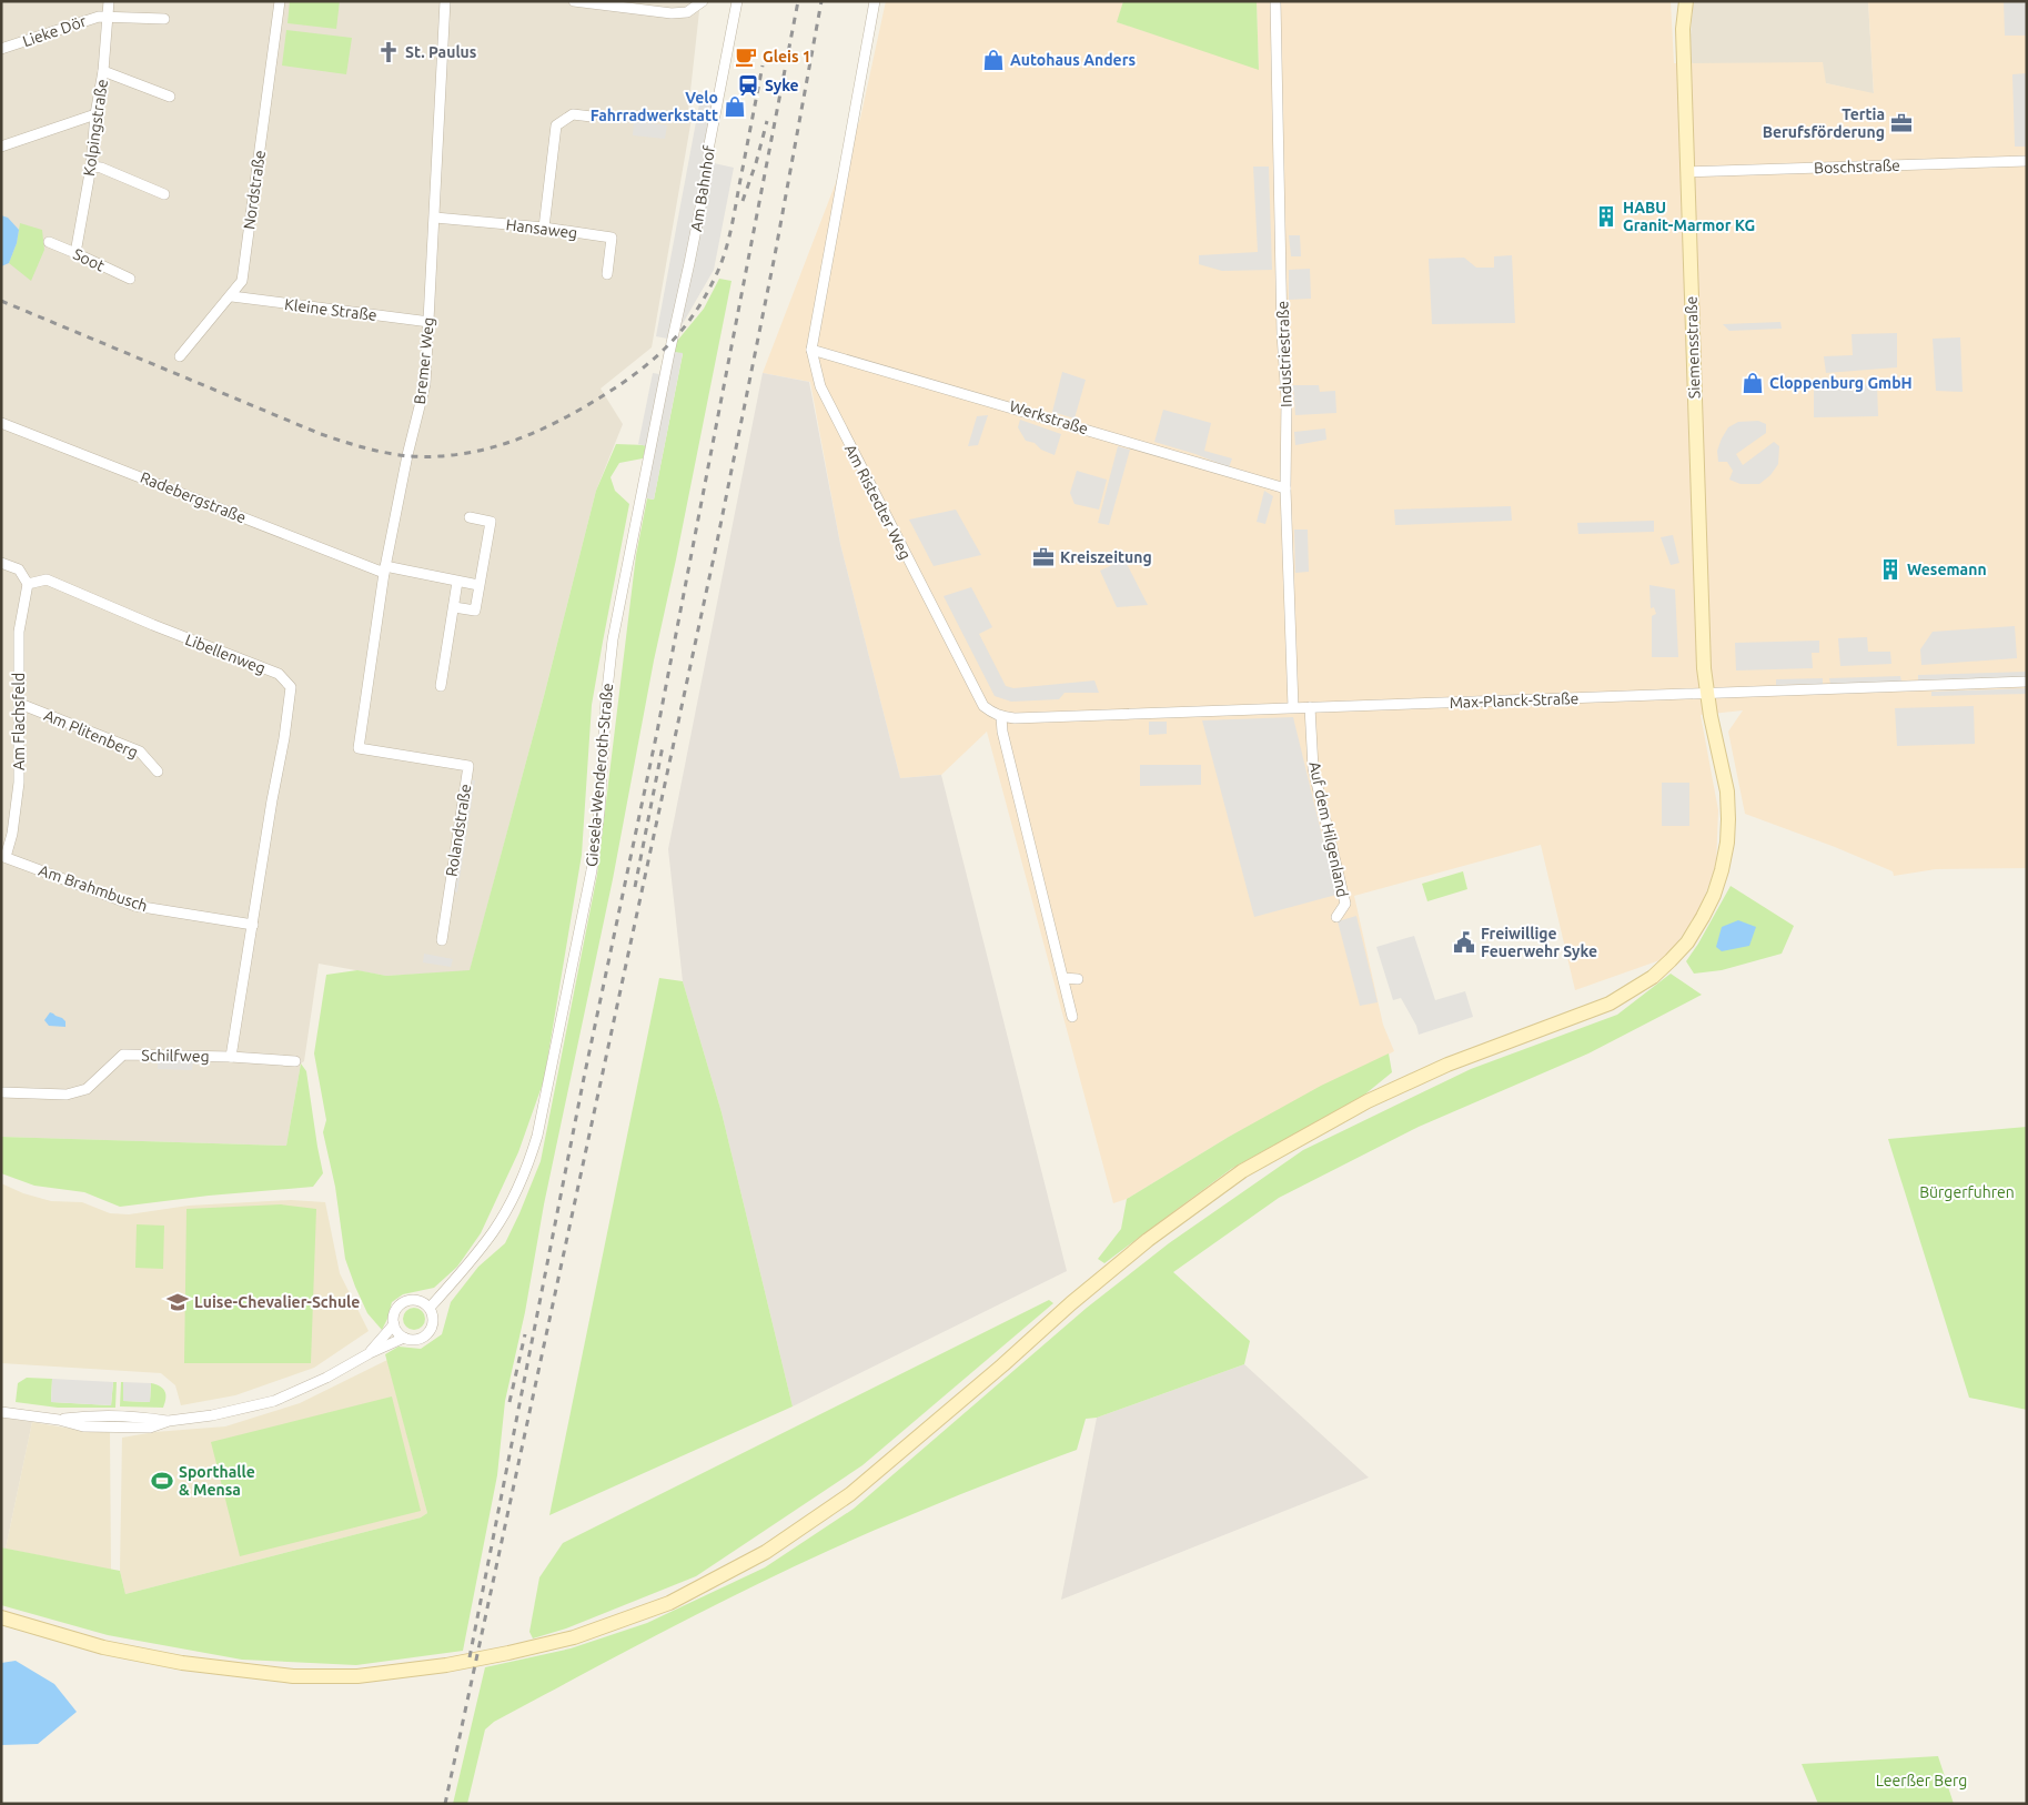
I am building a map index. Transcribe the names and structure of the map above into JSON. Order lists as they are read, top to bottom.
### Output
{
  "streets": {
    "main road": ["Siemensstraße"],
    "street": [
      "Lieke Dör",
      "Kolpingstraße",
      "Boschstraße",
      "Am Bahnhof",
      "Nordstraße",
      "Hansaweg",
      "Soot",
      "Kleine Straße",
      "Industriestraße",
      "Bremer Weg",
      "Werkstraße",
      "Radebergstraße",
      "Am Ristedter Weg",
      "Libellenweg",
      "Max-Planck-Straße",
      "Am Flachsfeld",
      "Am Plitenberg",
      "Giesela-Wenderoth-Straße",
      "Auf dem Hilgenland",
      "Rolandstraße",
      "Am Brahmbusch",
      "Schilfweg"
    ]
  },
  "crossings": [
    ["Lieke Dör", "Kolpingstraße"],
    ["Kolpingstraße", "Soot"],
    ["Boschstraße", "Siemensstraße"],
    ["Am Bahnhof", "Giesela-Wenderoth-Straße"],
    ["Nordstraße", "Kleine Straße"],
    ["Hansaweg", "Bremer Weg"],
    ["Kleine Straße", "Bremer Weg"],
    ["Siemensstraße", "Max-Planck-Straße"],
    ["Industriestraße", "Werkstraße"],
    ["Industriestraße", "Max-Planck-Straße"],
    ["Bremer Weg", "Radebergstraße"],
    ["Bremer Weg", "Rolandstraße"],
    ["Werkstraße", "Am Ristedter Weg"],
    ["Am Ristedter Weg", "Max-Planck-Straße"],
    ["Libellenweg", "Am Flachsfeld"],
    ["Libellenweg", "Am Brahmbusch"],
    ["Libellenweg", "Schilfweg"],
    ["Max-Planck-Straße", "Auf dem Hilgenland"],
    ["Am Flachsfeld", "Am Plitenberg"],
    ["Am Flachsfeld", "Am Brahmbusch"],
    ["Am Brahmbusch", "Schilfweg"]
  ],
  "parks": ["Bürgerfuhren", "Leerßer Berg"],
  "places": {
    "church": ["St. Paulus"],
    "cafe": ["Gleis 1"],
    "shop": ["Autohaus Anders", "Velo Fahrradwerkstatt", "Cloppenburg GmbH"],
    "station": ["Syke"],
    "office": ["Tertia Berufsförderung", "Kreiszeitung"],
    "building": ["HABU Granit-Marmor KG", "Wesemann"],
    "public building": ["Freiwillige Feuerwehr Syke"],
    "school or university": ["Luise-Chevalier-Schule"],
    "sports": ["Sporthalle & Mensa"]
  }
}
